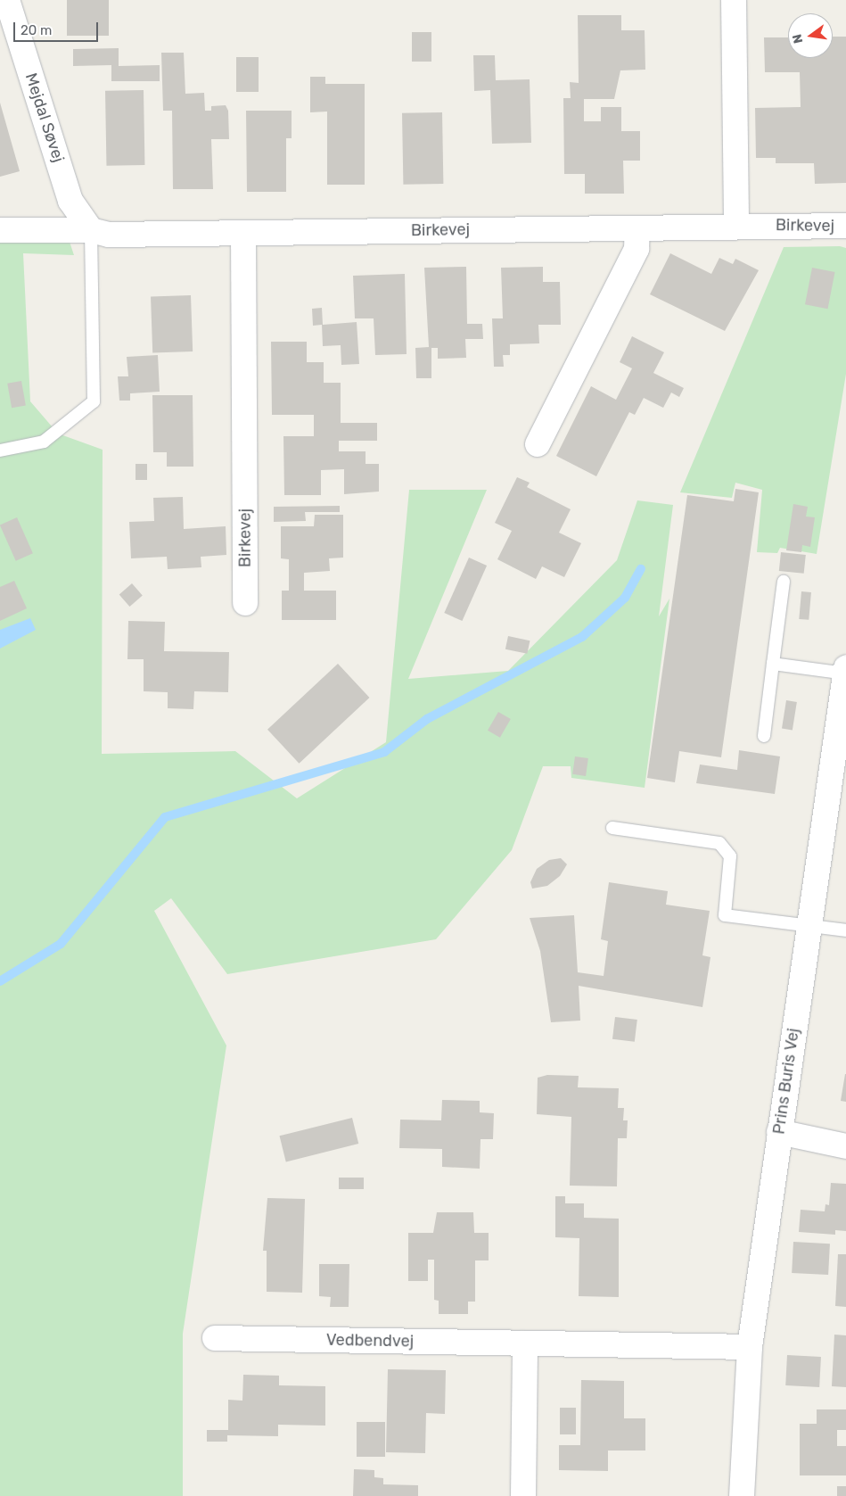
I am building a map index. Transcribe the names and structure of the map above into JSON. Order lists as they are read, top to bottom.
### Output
{
  "streets": {
    "street": [
      "Mejdal Søvej",
      "Birkevej",
      "Prins Buris Vej",
      "Vedbendvej"
    ]
  },
  "crossings": [
    ["Mejdal Søvej", "Birkevej"],
    ["Prins Buris Vej", "Vedbendvej"]
  ],
  "scale_bar": "20 m",
  "north": "left"
}
